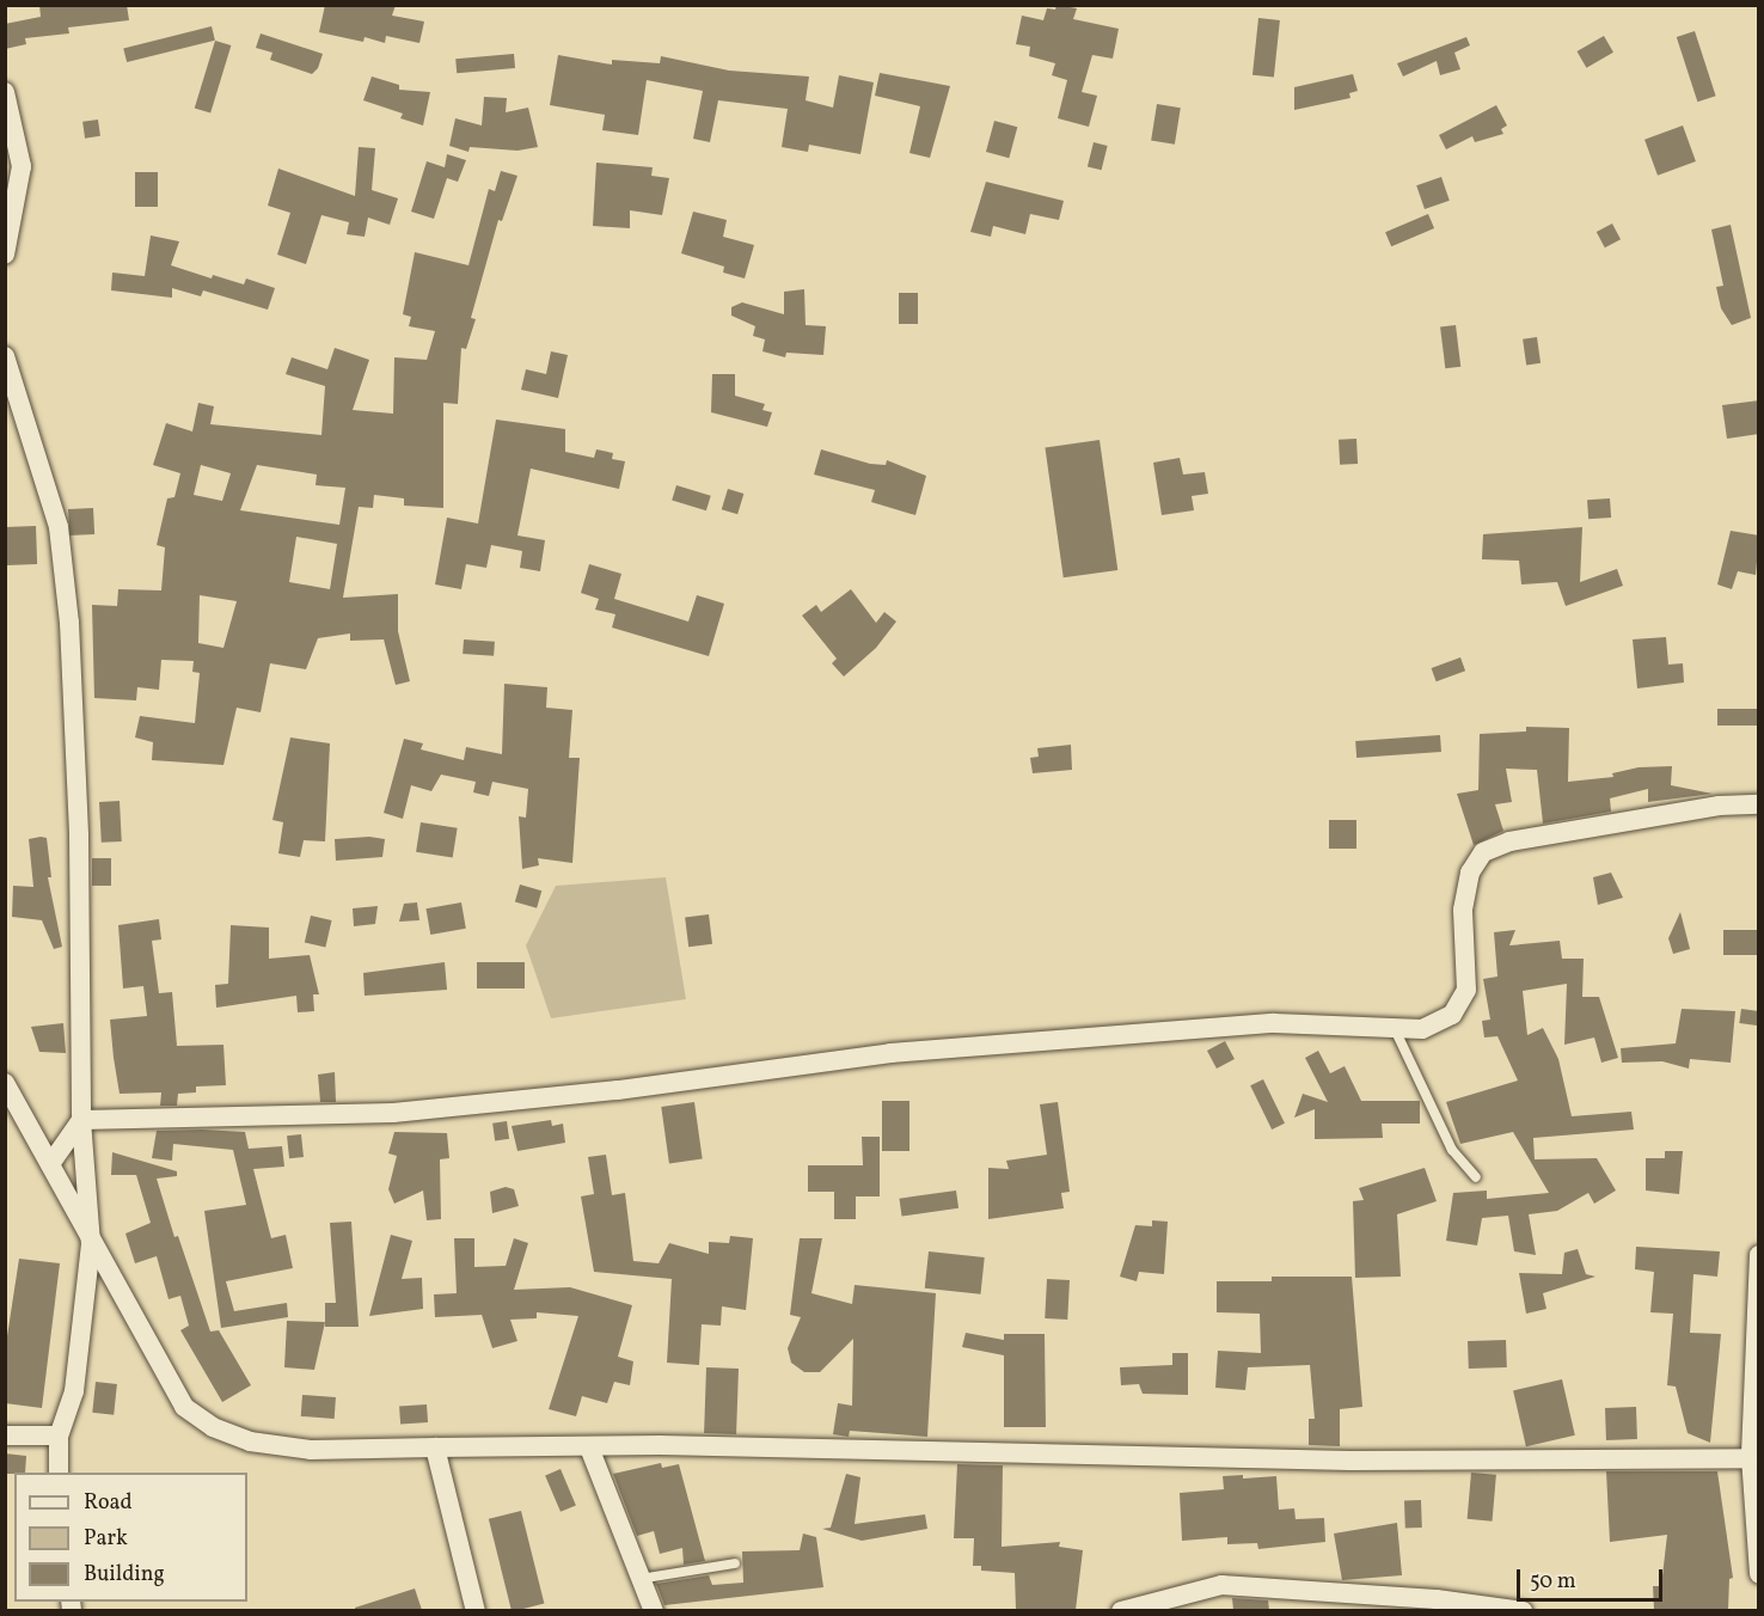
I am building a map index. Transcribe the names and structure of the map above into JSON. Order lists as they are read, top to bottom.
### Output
{
  "legend": ["Road", "Park", "Building"],
  "scale_bar": "50 m"
}
